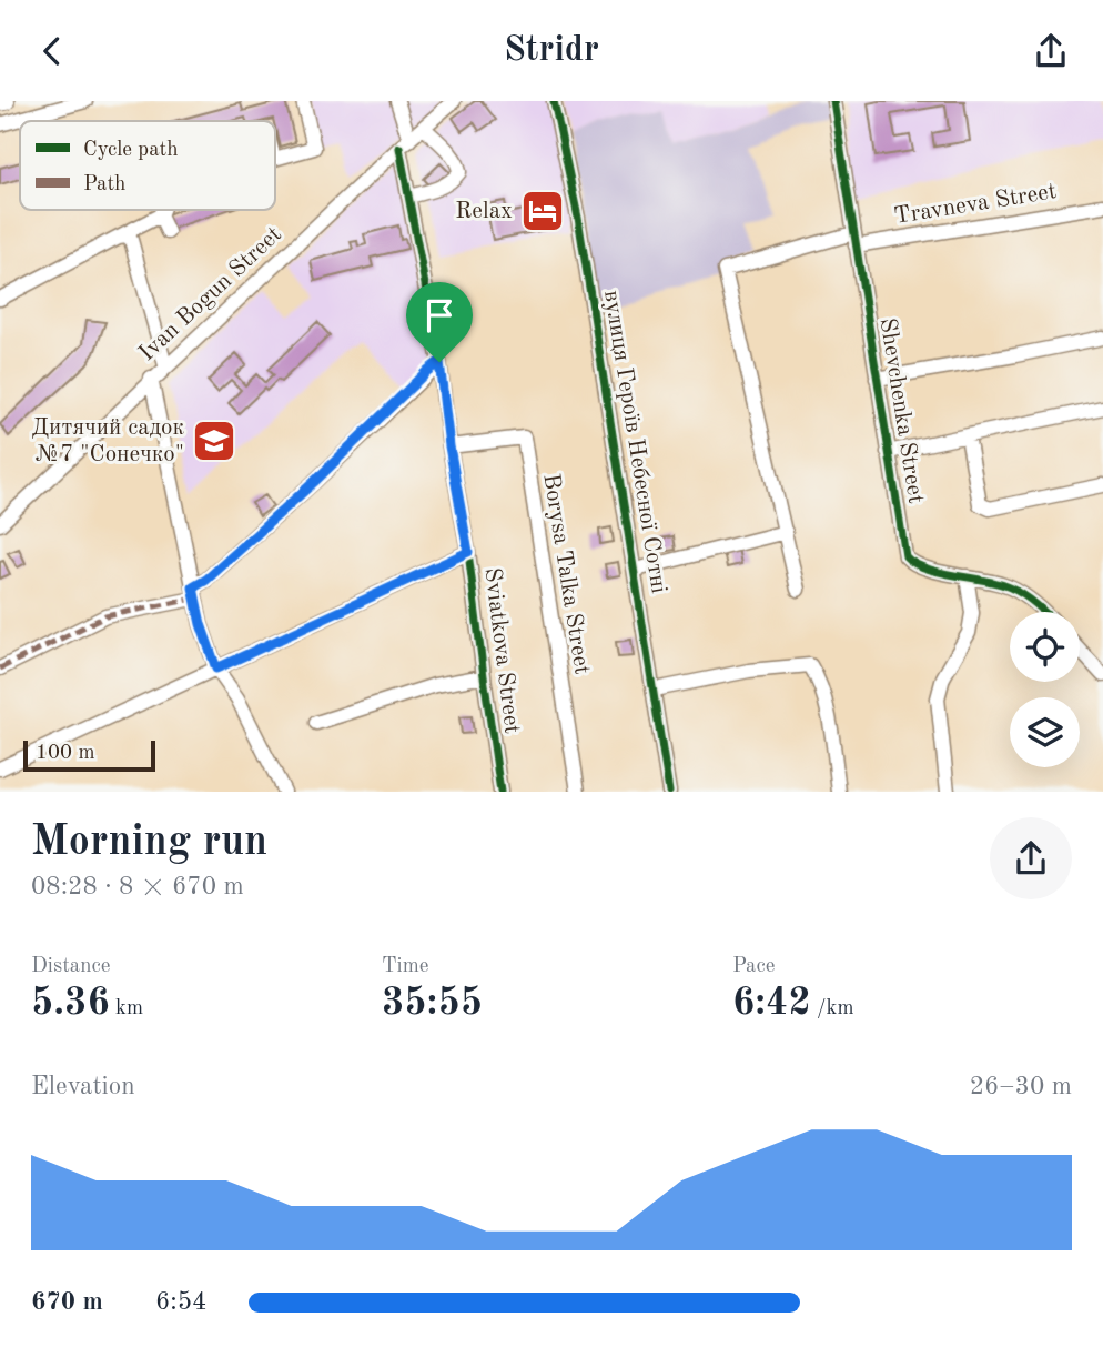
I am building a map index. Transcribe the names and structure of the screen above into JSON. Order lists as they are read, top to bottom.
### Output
{
  "streets": {
    "street": [
      "Travneva Street",
      "Ivan Bogun Street",
      "Shevchenka Street",
      "вулиця Героїв Небесної Сотні",
      "Borysa Talka Street",
      "Sviatkova Street"
    ]
  },
  "crossings": [
    ["Travneva Street", "Shevchenka Street"],
    ["Ivan Bogun Street", "Sviatkova Street"],
    ["Borysa Talka Street", "Sviatkova Street"]
  ],
  "places": {
    "hotel": ["Relax"],
    "school or university": ["Дитячий садок №7 \"Сонечко\""]
  },
  "legend": ["Cycle path", "Path"],
  "scale_bar": "100 m",
  "page": {
    "header": "Stridr",
    "scale": "100 m",
    "heading": ["Morning run", "08:28 · 8 × 670 m"],
    "stats": [
      ["Distance", "5.36 km"],
      ["Time", "35:55"],
      ["Pace", "6:42 /km"]
    ],
    "chart": ["Elevation", "26–30 m"],
    "list": [
      {
        "name": "670 m",
        "note": "6:54"
      }
    ]
  }
}
